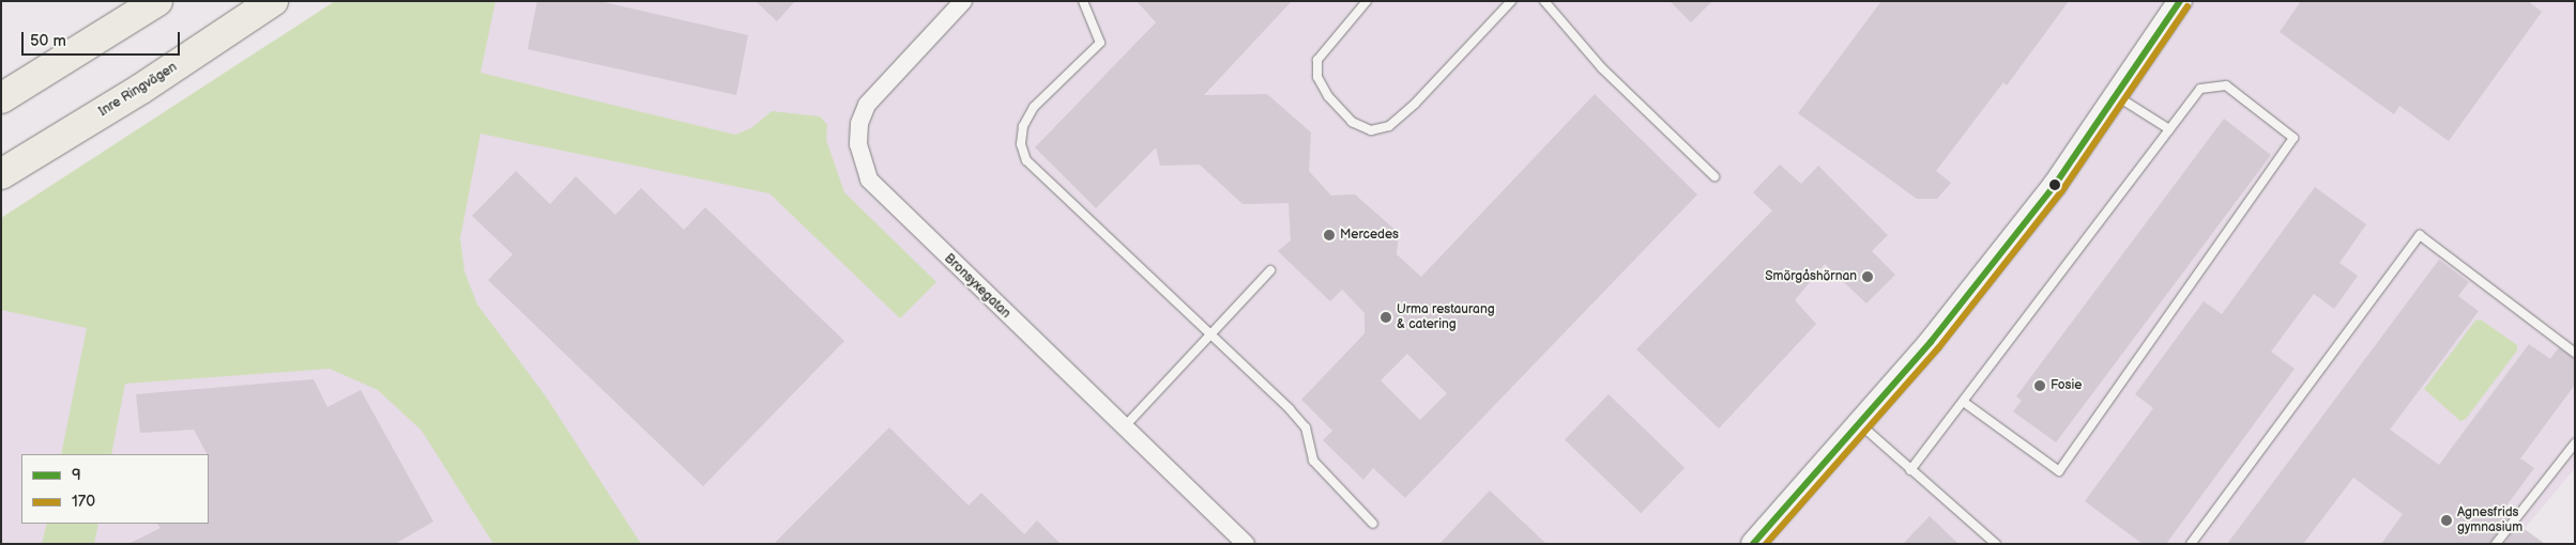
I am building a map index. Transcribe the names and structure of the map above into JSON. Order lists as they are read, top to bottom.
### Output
{
  "streets": {
    "highway": ["Inre Ringvägen"],
    "street": ["Bronsyxegatan"]
  },
  "places": [
    "Mercedes",
    "Smörgåshörnan",
    "Urma restaurang & catering",
    "Fosie",
    "Agnesfrids gymnasium"
  ],
  "lines": ["transit line 9", "transit line 170"],
  "legend": ["9", "170"],
  "scale_bar": "50 m"
}
